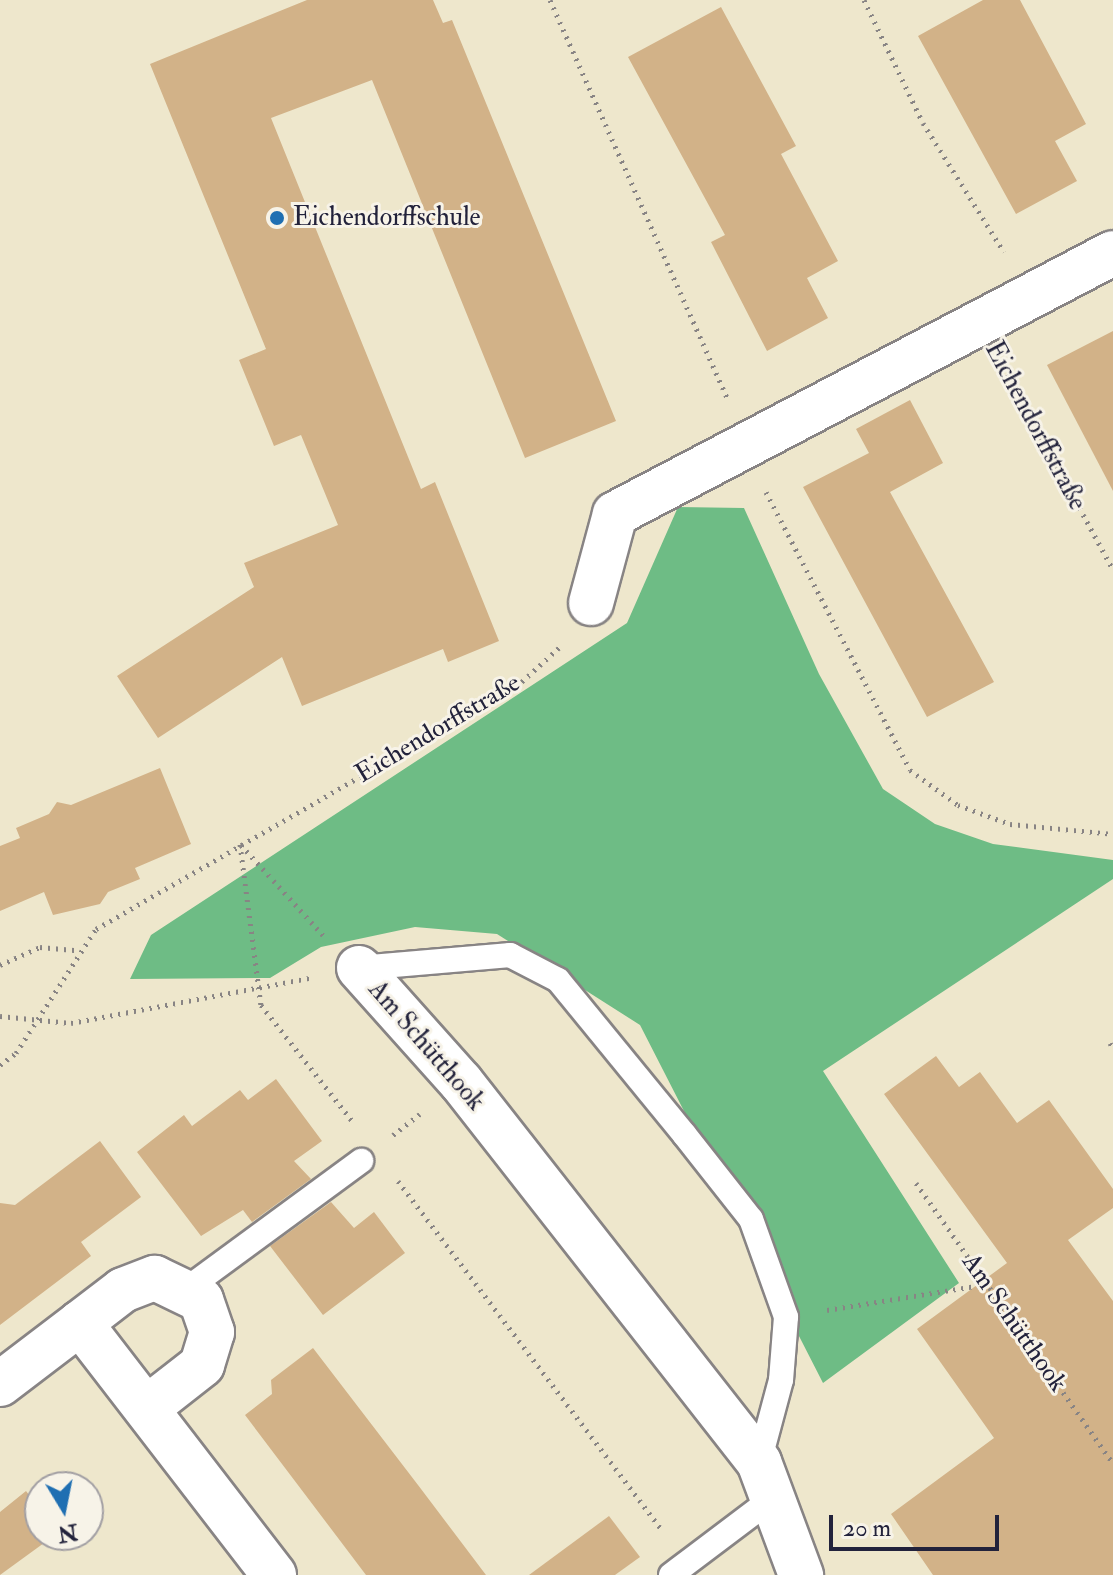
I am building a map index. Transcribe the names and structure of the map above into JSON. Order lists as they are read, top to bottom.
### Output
{
  "streets": {
    "street": ["Eichendorffstraße", "Am Schütthook"]
  },
  "places": ["Eichendorffschule"],
  "scale_bar": "20 m",
  "north": "bottom"
}
